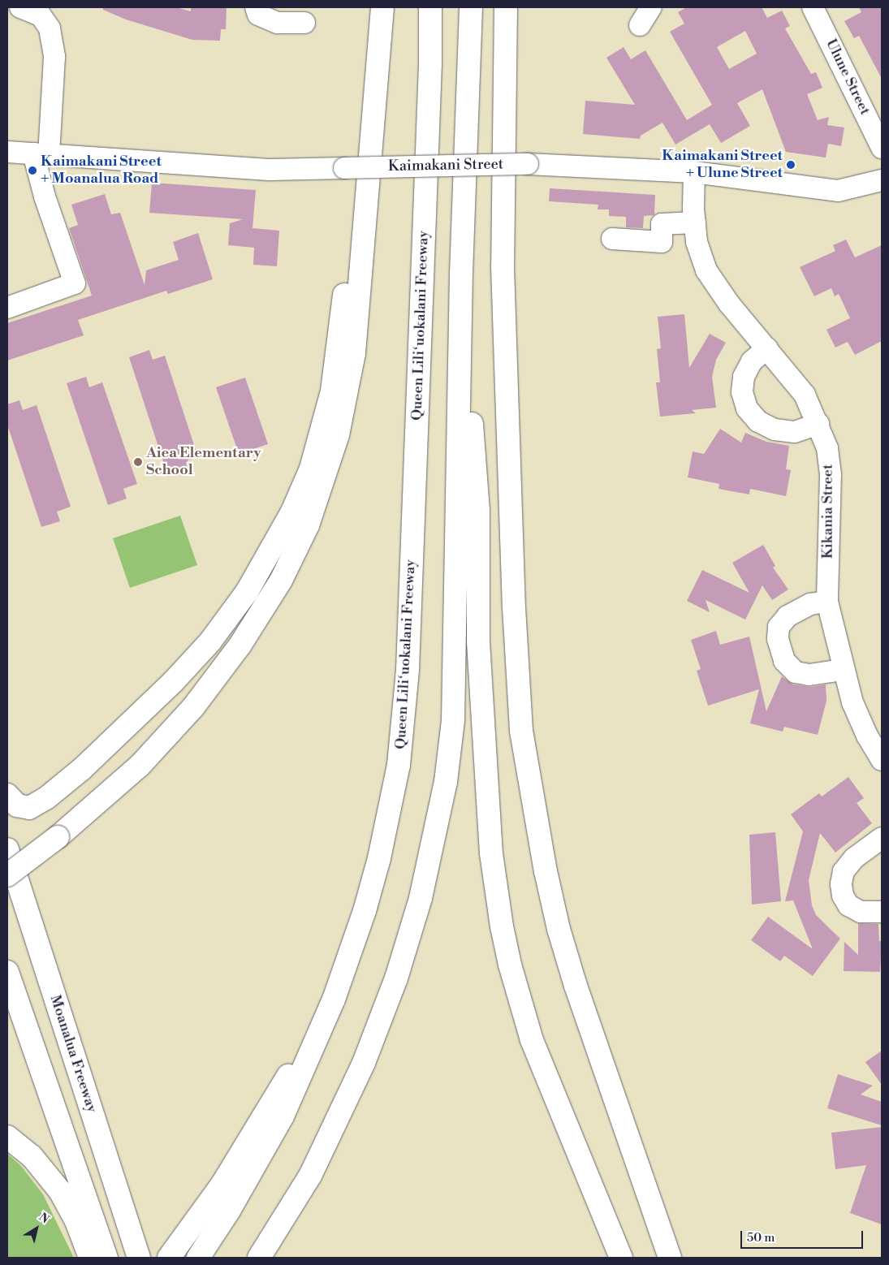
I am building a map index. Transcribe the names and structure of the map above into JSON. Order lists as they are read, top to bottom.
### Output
{
  "streets": {
    "highway": ["Queen Liliʻuokalani Freeway", "Moanalua Freeway"],
    "street": ["Ulune Street", "Kaimakani Street", "Kikania Street"]
  },
  "crossings": [
    ["Kaimakani Street", "Kikania Street"]
  ],
  "places": ["Kaimakani Street + Ulune Street", "Kaimakani Street + Moanalua Road", "Aiea Elementary School"],
  "scale_bar": "50 m",
  "north": "top right"
}
